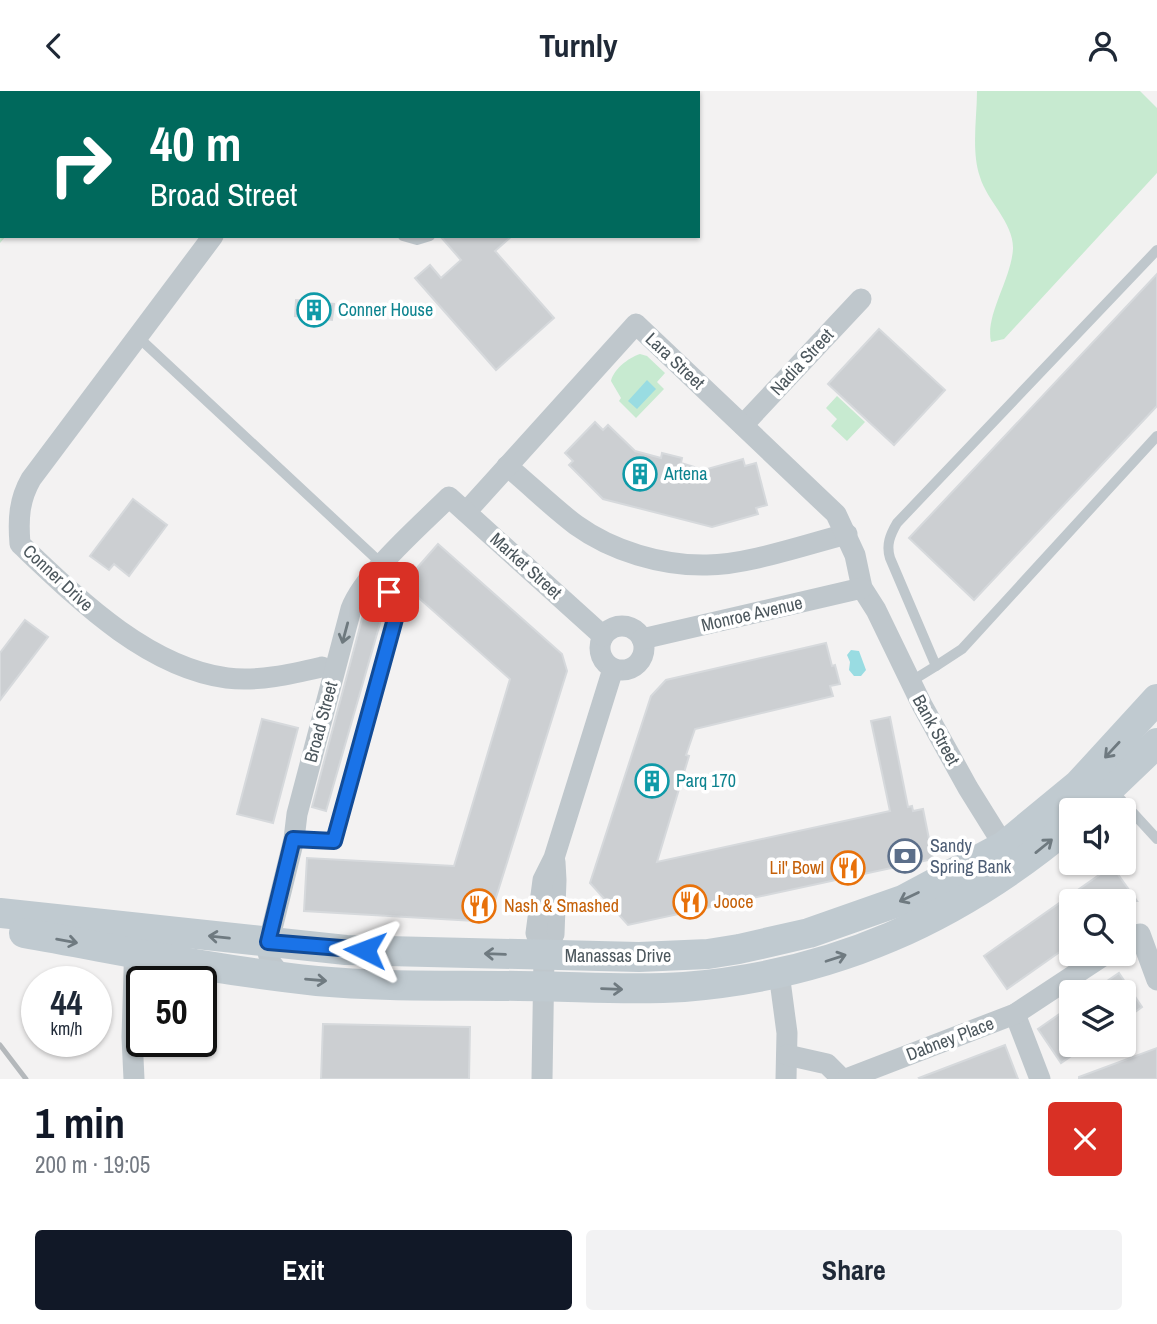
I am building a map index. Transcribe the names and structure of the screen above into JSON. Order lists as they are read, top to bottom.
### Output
{
  "streets": {
    "main road": ["Manassas Drive"],
    "street": [
      "Lara Street",
      "Nadia Street",
      "Market Street",
      "Conner Drive",
      "Monroe Avenue",
      "Broad Street",
      "Bank Street",
      "Dabney Place"
    ]
  },
  "crossings": [
    ["Lara Street", "Nadia Street"],
    ["Lara Street", "Market Street"],
    ["Lara Street", "Monroe Avenue"],
    ["Lara Street", "Bank Street"],
    ["Market Street", "Monroe Avenue"],
    ["Market Street", "Broad Street"],
    ["Monroe Avenue", "Bank Street"],
    ["Broad Street", "Manassas Drive"],
    ["Bank Street", "Manassas Drive"]
  ],
  "one_way": ["Broad Street"],
  "places": {
    "building": ["Conner House", "Artena", "Parq 170"],
    "bank": ["Sandy Spring Bank"],
    "restaurant": ["Lil' Bowl", "Jooce", "Nash & Smashed"]
  },
  "page": {
    "header": "Turnly",
    "turn": ["40 m", "Broad Street"],
    "speed": "44 km/h",
    "limit": "50",
    "heading": ["1 min", "200 m · 19:05"],
    "buttons": ["Exit", "Share"]
  }
}
